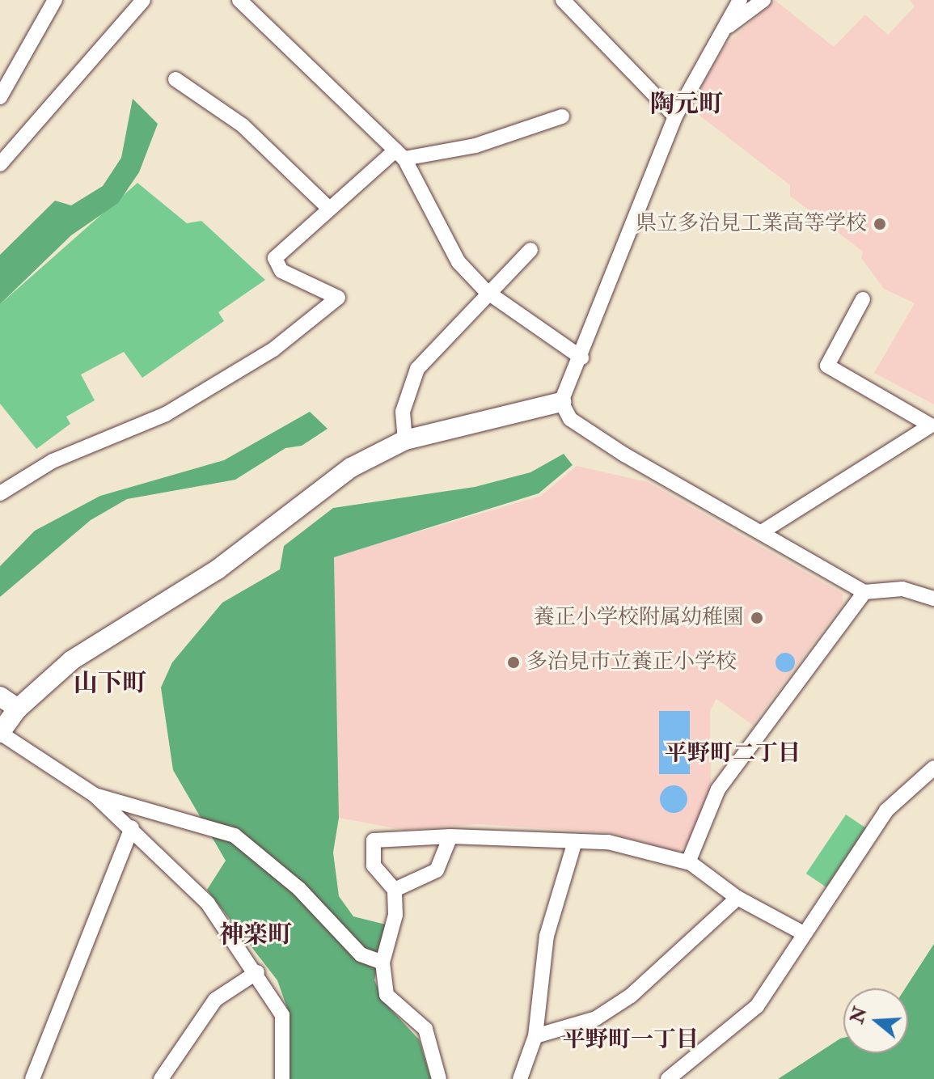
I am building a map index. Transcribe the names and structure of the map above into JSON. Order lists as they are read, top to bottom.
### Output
{
  "districts": [
    "陶元町",
    "山下町",
    "平野町二丁目",
    "神楽町",
    "平野町一丁目"
  ],
  "places": ["県立多治見工業高等学校", "養正小学校附属幼稚園", "多治見市立養正小学校"],
  "north": "left"
}
